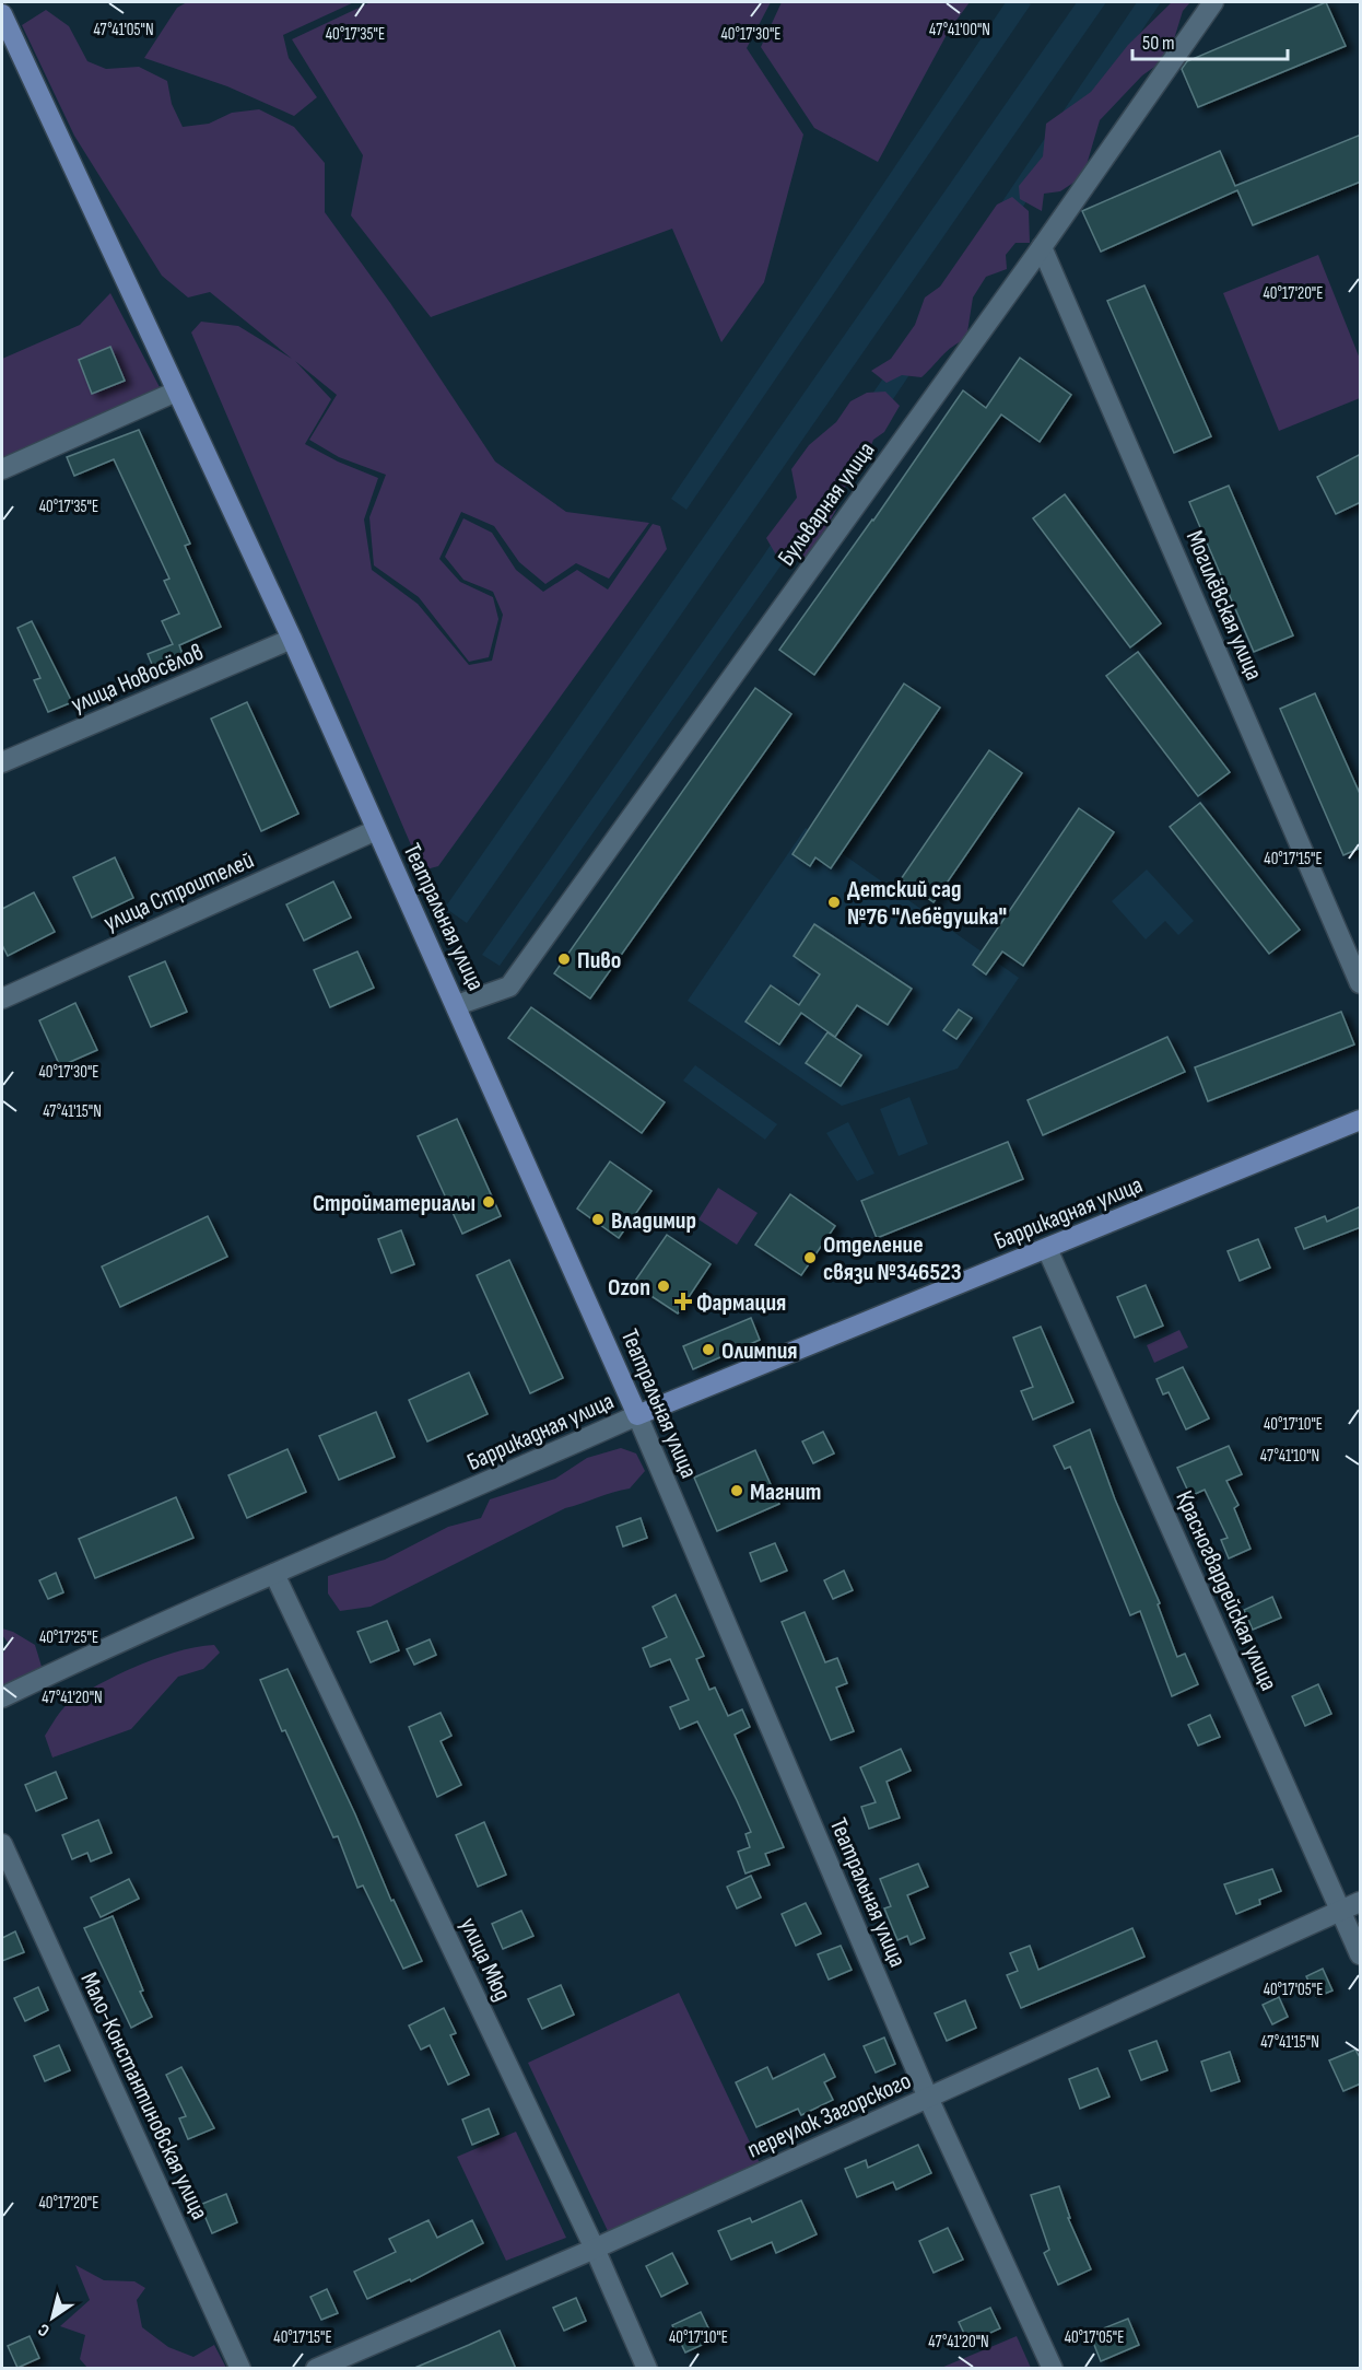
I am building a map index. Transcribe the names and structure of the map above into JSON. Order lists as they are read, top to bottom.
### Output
{
  "streets": {
    "main road": ["Театральная улица", "Баррикадная улица"],
    "street": [
      "Бульварная улица",
      "Могилёвская улица",
      "улица Новосёлов",
      "улица Строителей",
      "Красногвардейская улица",
      "улица Мюд",
      "Мало-Константиновская улица",
      "переулок Загорского"
    ]
  },
  "crossings": [
    ["Бульварная улица", "Могилёвская улица"],
    ["Бульварная улица", "Театральная улица"],
    ["улица Новосёлов", "Театральная улица"],
    ["улица Строителей", "Театральная улица"],
    ["Театральная улица", "Баррикадная улица"],
    ["Театральная улица", "переулок Загорского"],
    ["Баррикадная улица", "Красногвардейская улица"],
    ["Баррикадная улица", "улица Мюд"],
    ["Красногвардейская улица", "переулок Загорского"],
    ["улица Мюд", "переулок Загорского"]
  ],
  "places": {
    "other": [
      "Детский сад №76 \"Лебёдушка\"",
      "Пиво",
      "Стройматериалы",
      "Владимир",
      "Отделение связи №346523",
      "Ozon",
      "Олимпия",
      "Магнит"
    ],
    "health": ["Фармация"]
  },
  "scale_bar": "50 m",
  "north": "bottom left",
  "coordinates": [
    "47°41'05\"N",
    "47°41'00\"N",
    "40°17'35\"E",
    "40°17'30\"E",
    "40°17'20\"E",
    "40°17'15\"E",
    "47°41'15\"N",
    "40°17'10\"E",
    "47°41'10\"N",
    "40°17'25\"E",
    "47°41'20\"N",
    "40°17'05\"E"
  ]
}
